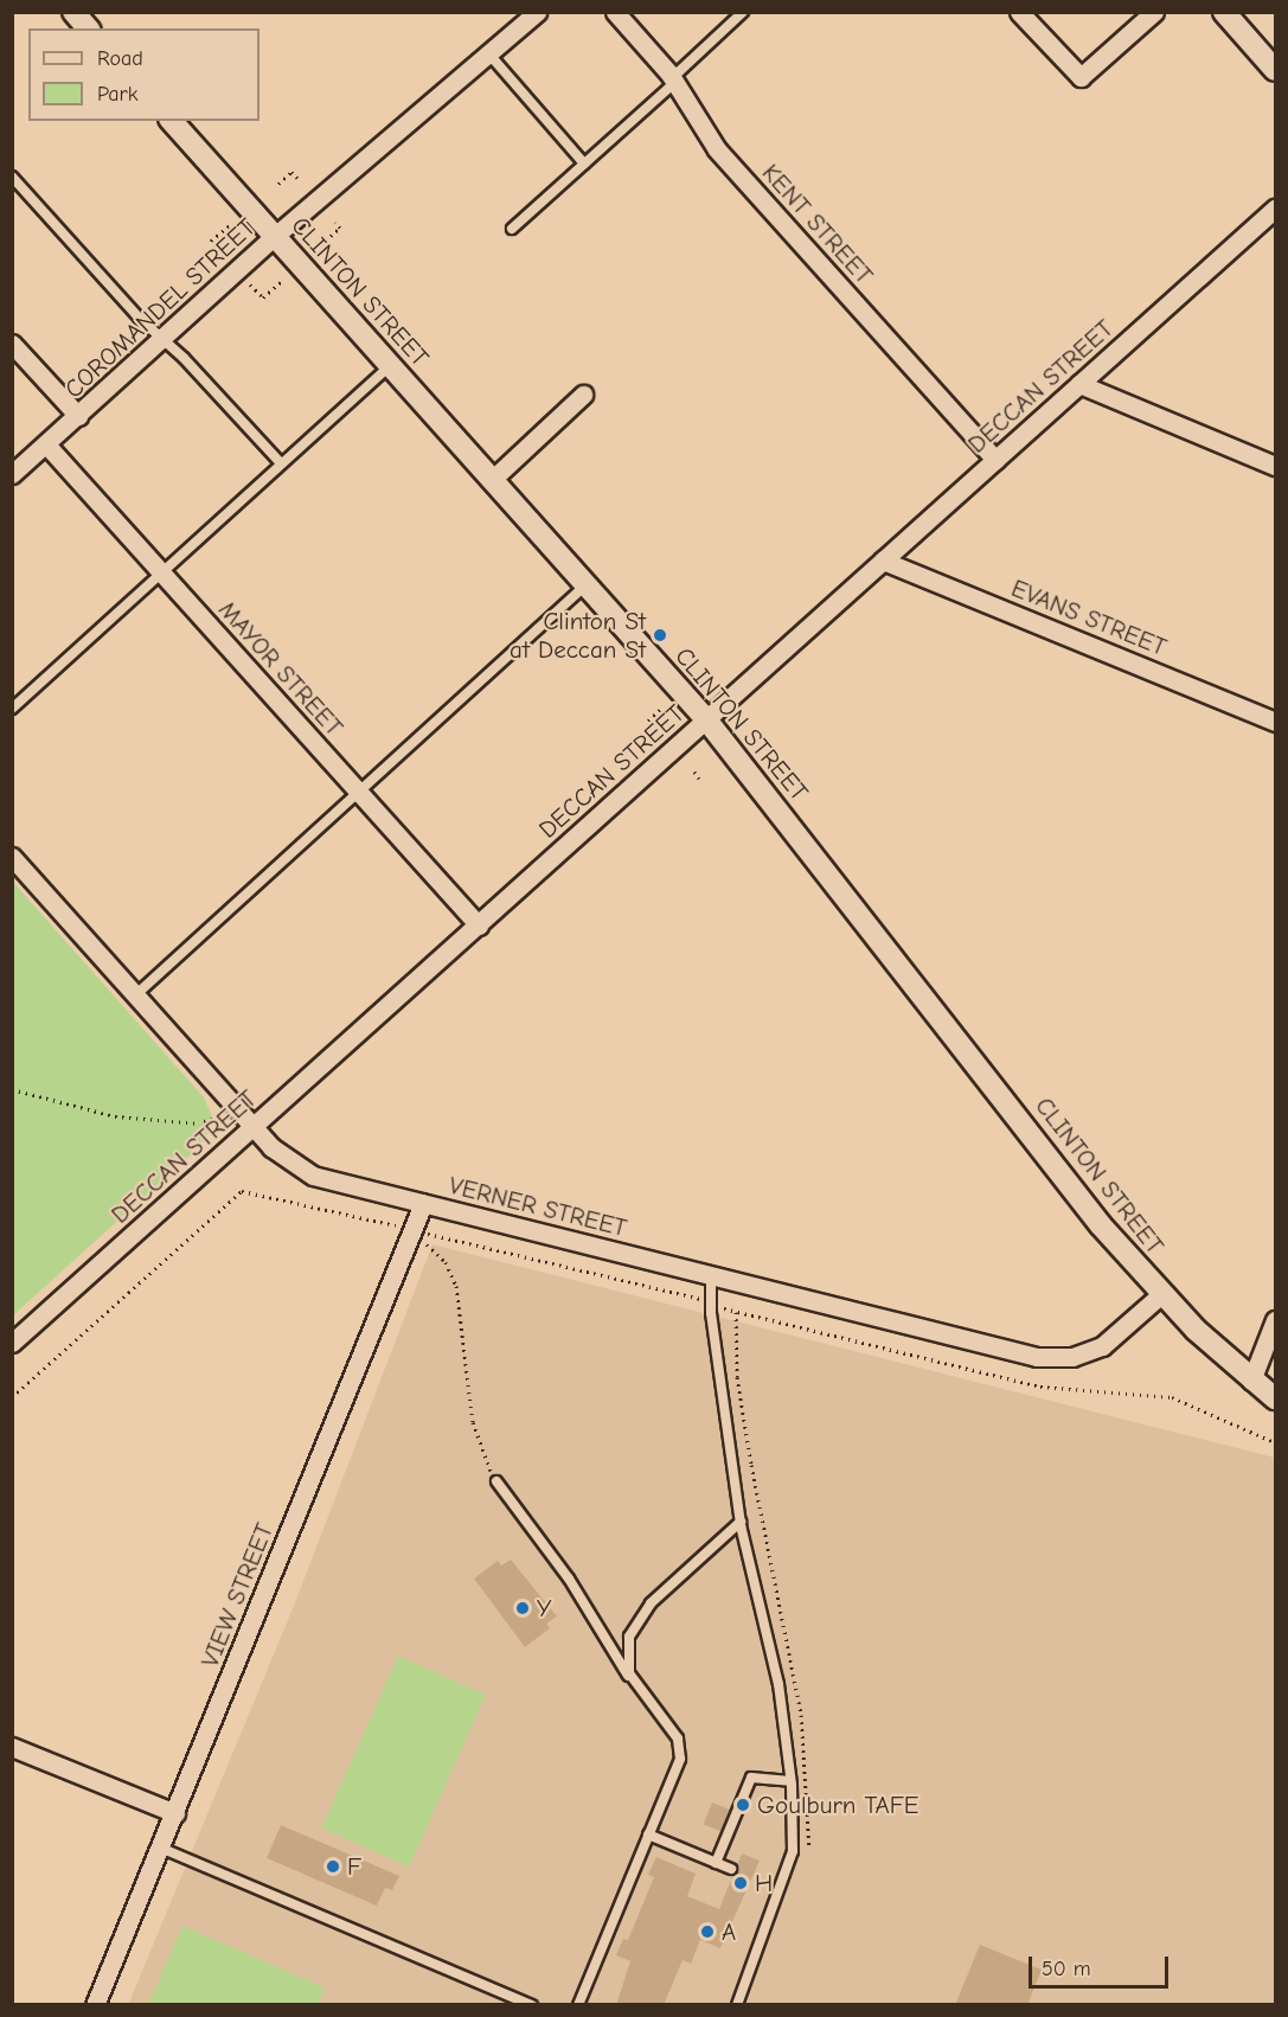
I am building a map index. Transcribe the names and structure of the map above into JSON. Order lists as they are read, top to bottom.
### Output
{
  "streets": {
    "street": [
      "KENT STREET",
      "CLINTON STREET",
      "COROMANDEL STREET",
      "DECCAN STREET",
      "EVANS STREET",
      "MAYOR STREET",
      "VERNER STREET",
      "VIEW STREET"
    ]
  },
  "crossings": [
    ["KENT STREET", "DECCAN STREET"],
    ["CLINTON STREET", "COROMANDEL STREET"],
    ["CLINTON STREET", "DECCAN STREET"],
    ["CLINTON STREET", "VERNER STREET"],
    ["COROMANDEL STREET", "MAYOR STREET"],
    ["DECCAN STREET", "EVANS STREET"],
    ["DECCAN STREET", "MAYOR STREET"],
    ["DECCAN STREET", "VERNER STREET"],
    ["VERNER STREET", "VIEW STREET"]
  ],
  "places": [
    "Clinton St at Deccan St",
    "Y",
    "Goulburn TAFE",
    "F",
    "H",
    "A"
  ],
  "legend": ["Road", "Park"],
  "scale_bar": "50 m"
}
